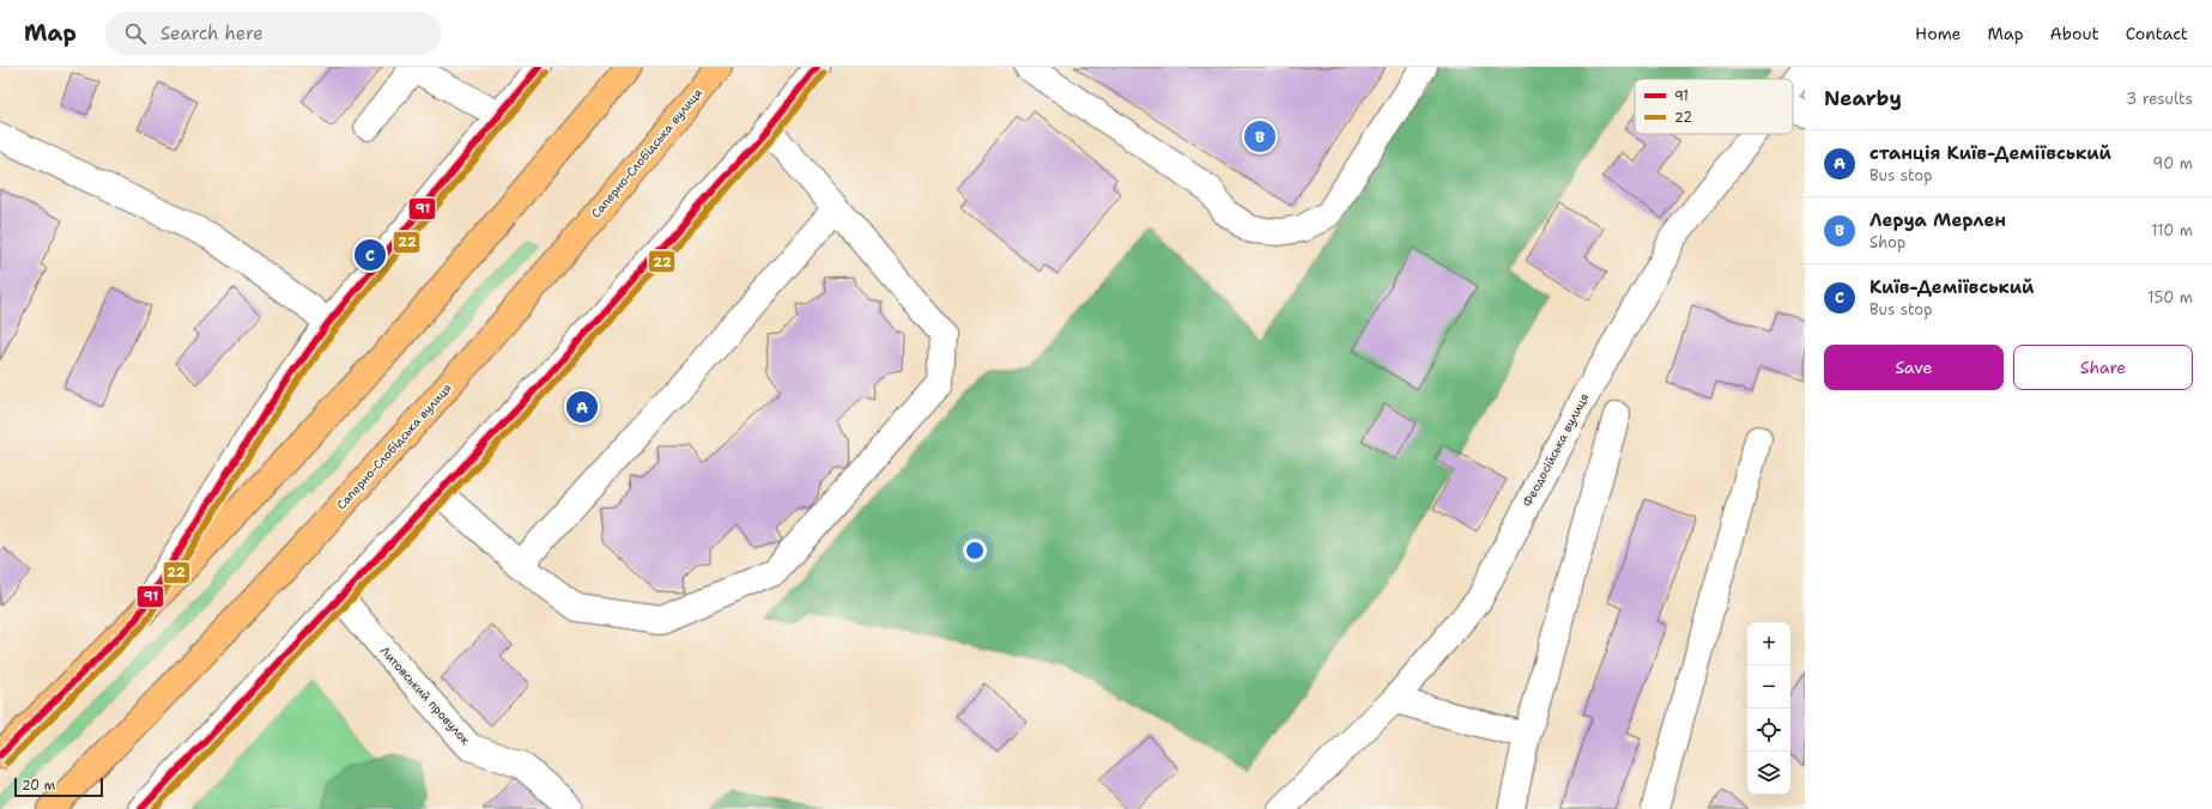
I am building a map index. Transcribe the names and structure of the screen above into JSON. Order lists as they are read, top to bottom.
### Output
{
  "streets": {
    "main road": ["Саперно-Слобідська вулиця"],
    "street": ["Феодосійська вулиця", "Литовський провулок"]
  },
  "lines": ["transit line 91", "transit line 22"],
  "legend": ["91", "22"],
  "scale_bar": "20 m",
  "page": {
    "header": "Map",
    "search": "Search here",
    "nav": [
      "Home",
      "Map",
      "About",
      "Contact"
    ],
    "heading": ["Nearby", "3 results"],
    "pins": ["B", "C", "A"],
    "list": [
      {
        "mark": "A",
        "name": "станція Київ-Деміївський",
        "note": "Bus stop",
        "value": "90 m"
      },
      {
        "mark": "B",
        "name": "Леруа Мерлен",
        "note": "Shop",
        "value": "110 m"
      },
      {
        "mark": "C",
        "name": "Київ-Деміївський",
        "note": "Bus stop",
        "value": "150 m"
      }
    ],
    "buttons": ["Save", "Share"],
    "map_buttons": ["+", "−"],
    "scale": "20 m"
  }
}
